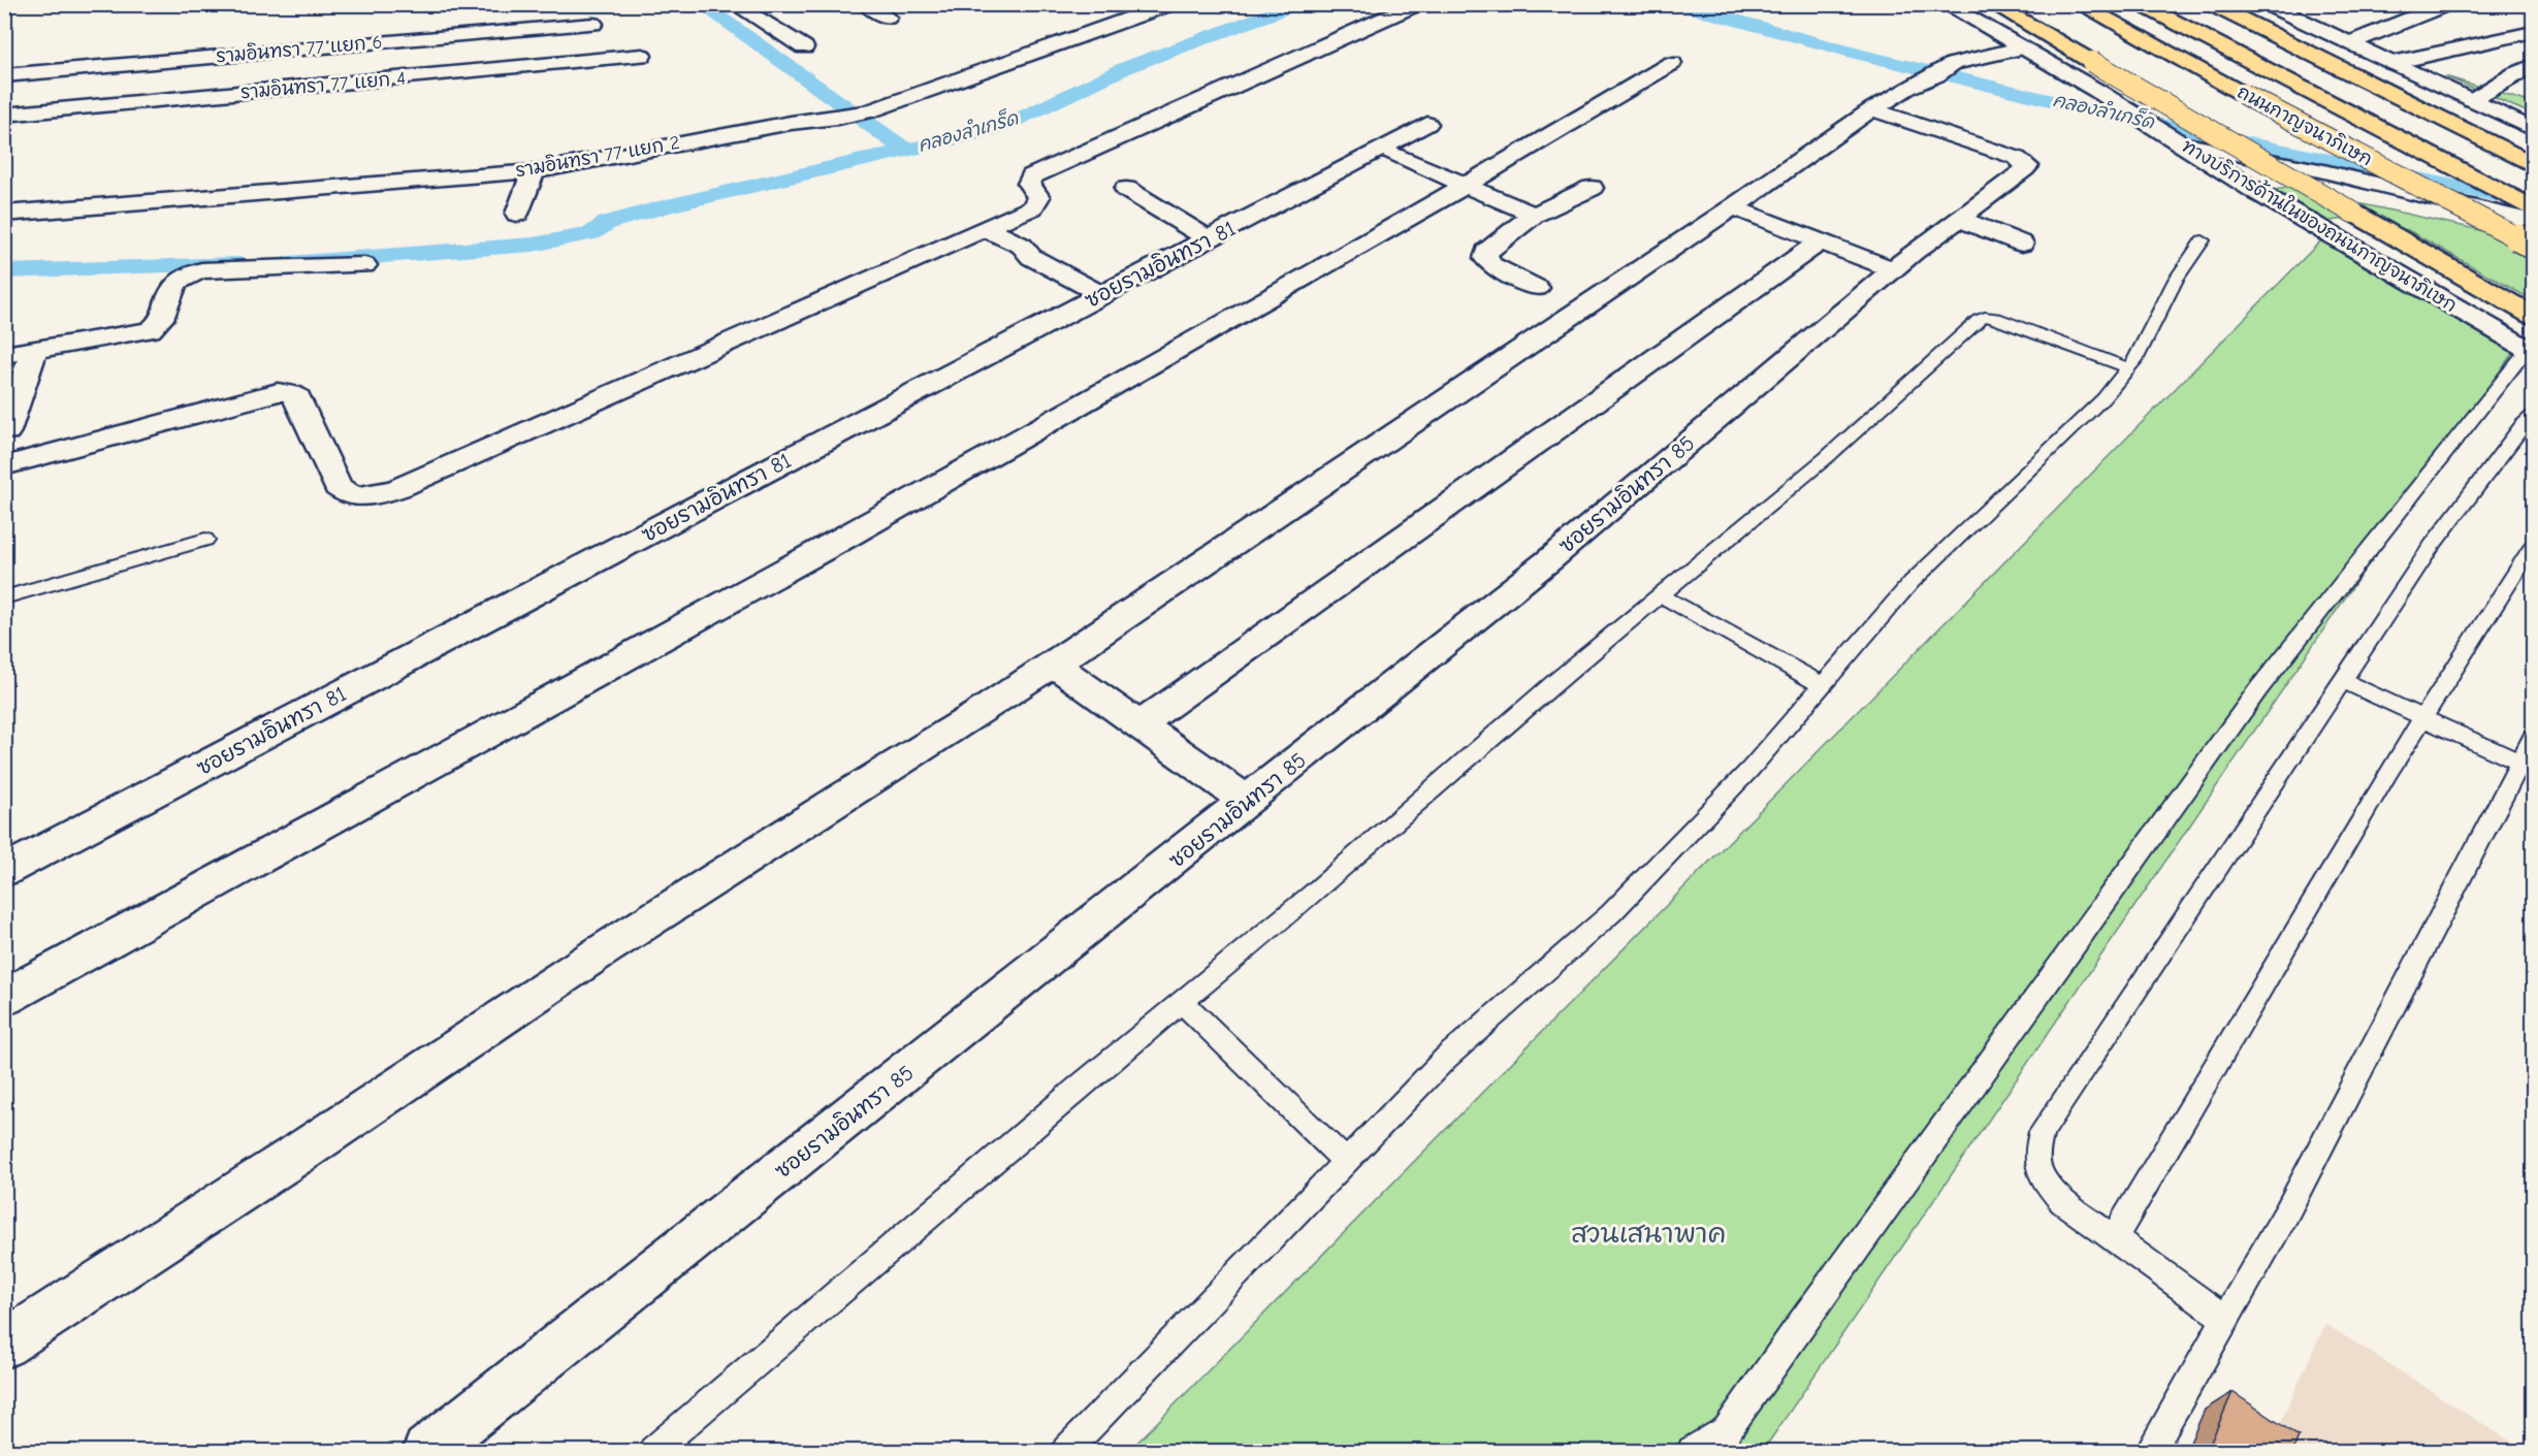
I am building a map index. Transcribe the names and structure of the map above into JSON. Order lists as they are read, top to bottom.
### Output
{
  "streets": {
    "highway": ["ถนนกาญจนาภิเษก"],
    "street": [
      "รามอินทรา 77 แยก 6",
      "รามอินทรา 77 แยก 4",
      "รามอินทรา 77 แยก 2",
      "ทางบริการด้านในของถนนกาญจนาภิเษก",
      "ซอยรามอินทรา 81",
      "ซอยรามอินทรา 85"
    ]
  },
  "crossings": [
    ["รามอินทรา 77 แยก 6", "รามอินทรา 77 แยก 4"]
  ],
  "water": ["คลองลำเกร็ด"],
  "parks": ["สวนเสนาพาค"]
}
